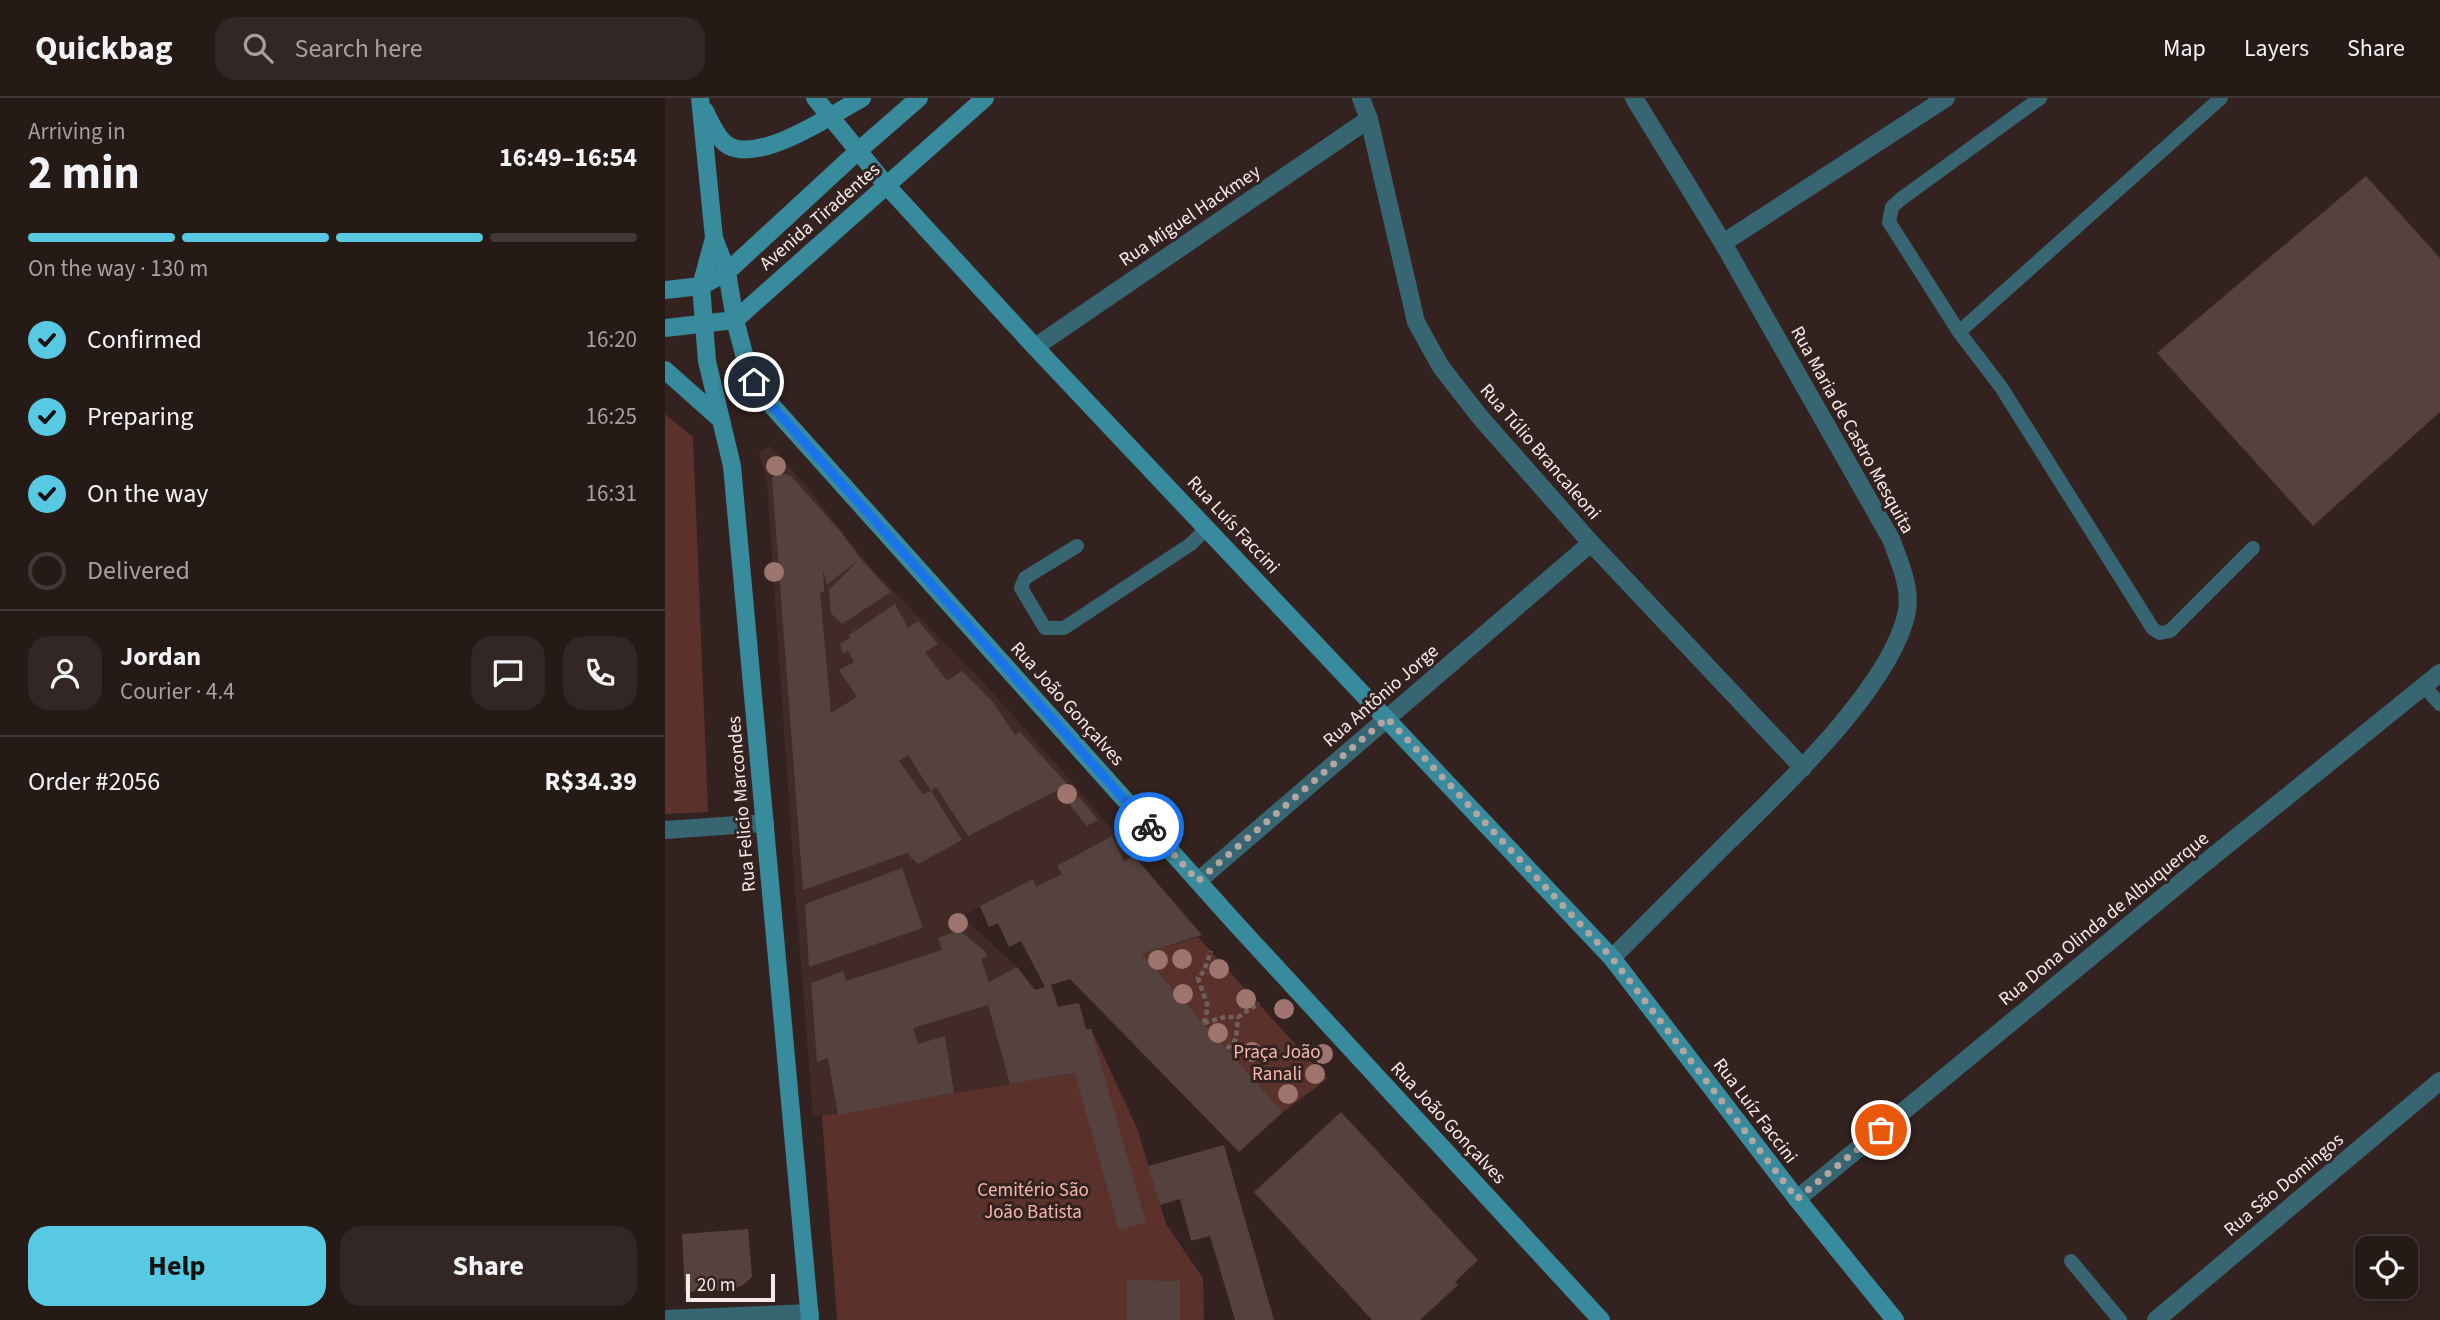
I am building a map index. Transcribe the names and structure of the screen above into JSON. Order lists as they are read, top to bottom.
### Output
{
  "streets": {
    "main road": [
      "Avenida Tiradentes",
      "Rua Luís Faccini",
      "Rua João Gonçalves",
      "Rua Felicio Marcondes",
      "Rua Luíz Faccini"
    ],
    "street": [
      "Rua Miguel Hackmey",
      "Rua Maria de Castro Mesquita",
      "Rua Túlio Brancaleoni",
      "Rua Antônio Jorge",
      "Rua Dona Olinda de Albuquerque",
      "Rua São Domingos"
    ]
  },
  "crossings": [
    ["Rua Miguel Hackmey", "Rua Túlio Brancaleoni"],
    ["Rua Miguel Hackmey", "Rua Luís Faccini"],
    ["Avenida Tiradentes", "Rua Luís Faccini"],
    ["Avenida Tiradentes", "Rua João Gonçalves"],
    ["Avenida Tiradentes", "Rua Felicio Marcondes"],
    ["Rua Maria de Castro Mesquita", "Rua Túlio Brancaleoni"],
    ["Rua Maria de Castro Mesquita", "Rua Luís Faccini"],
    ["Rua Maria de Castro Mesquita", "Rua Luíz Faccini"],
    ["Rua Túlio Brancaleoni", "Rua Antônio Jorge"],
    ["Rua Luís Faccini", "Rua Antônio Jorge"],
    ["Rua Luís Faccini", "Rua Luíz Faccini"],
    ["Rua Antônio Jorge", "Rua João Gonçalves"],
    ["Rua Dona Olinda de Albuquerque", "Rua Luíz Faccini"]
  ],
  "parks": ["Praça João Ranali", "Cemitério São João Batista"],
  "scale_bar": "20 m",
  "page": {
    "header": "Quickbag",
    "search": "Search here",
    "nav": ["Map", "Layers", "Share"],
    "heading": ["2 min", "Arriving in", "16:49–16:54"],
    "panel": [
      "Jordan",
      "Courier · 4.4",
      "Order #2056",
      "R$34.39"
    ],
    "bar": "On the way · 130 m",
    "list": [
      ["Confirmed", "16:20"],
      ["Preparing", "16:25"],
      ["On the way", "16:31"],
      "Delivered"
    ],
    "buttons": ["Help", "Share"],
    "scale": "20 m"
  }
}
